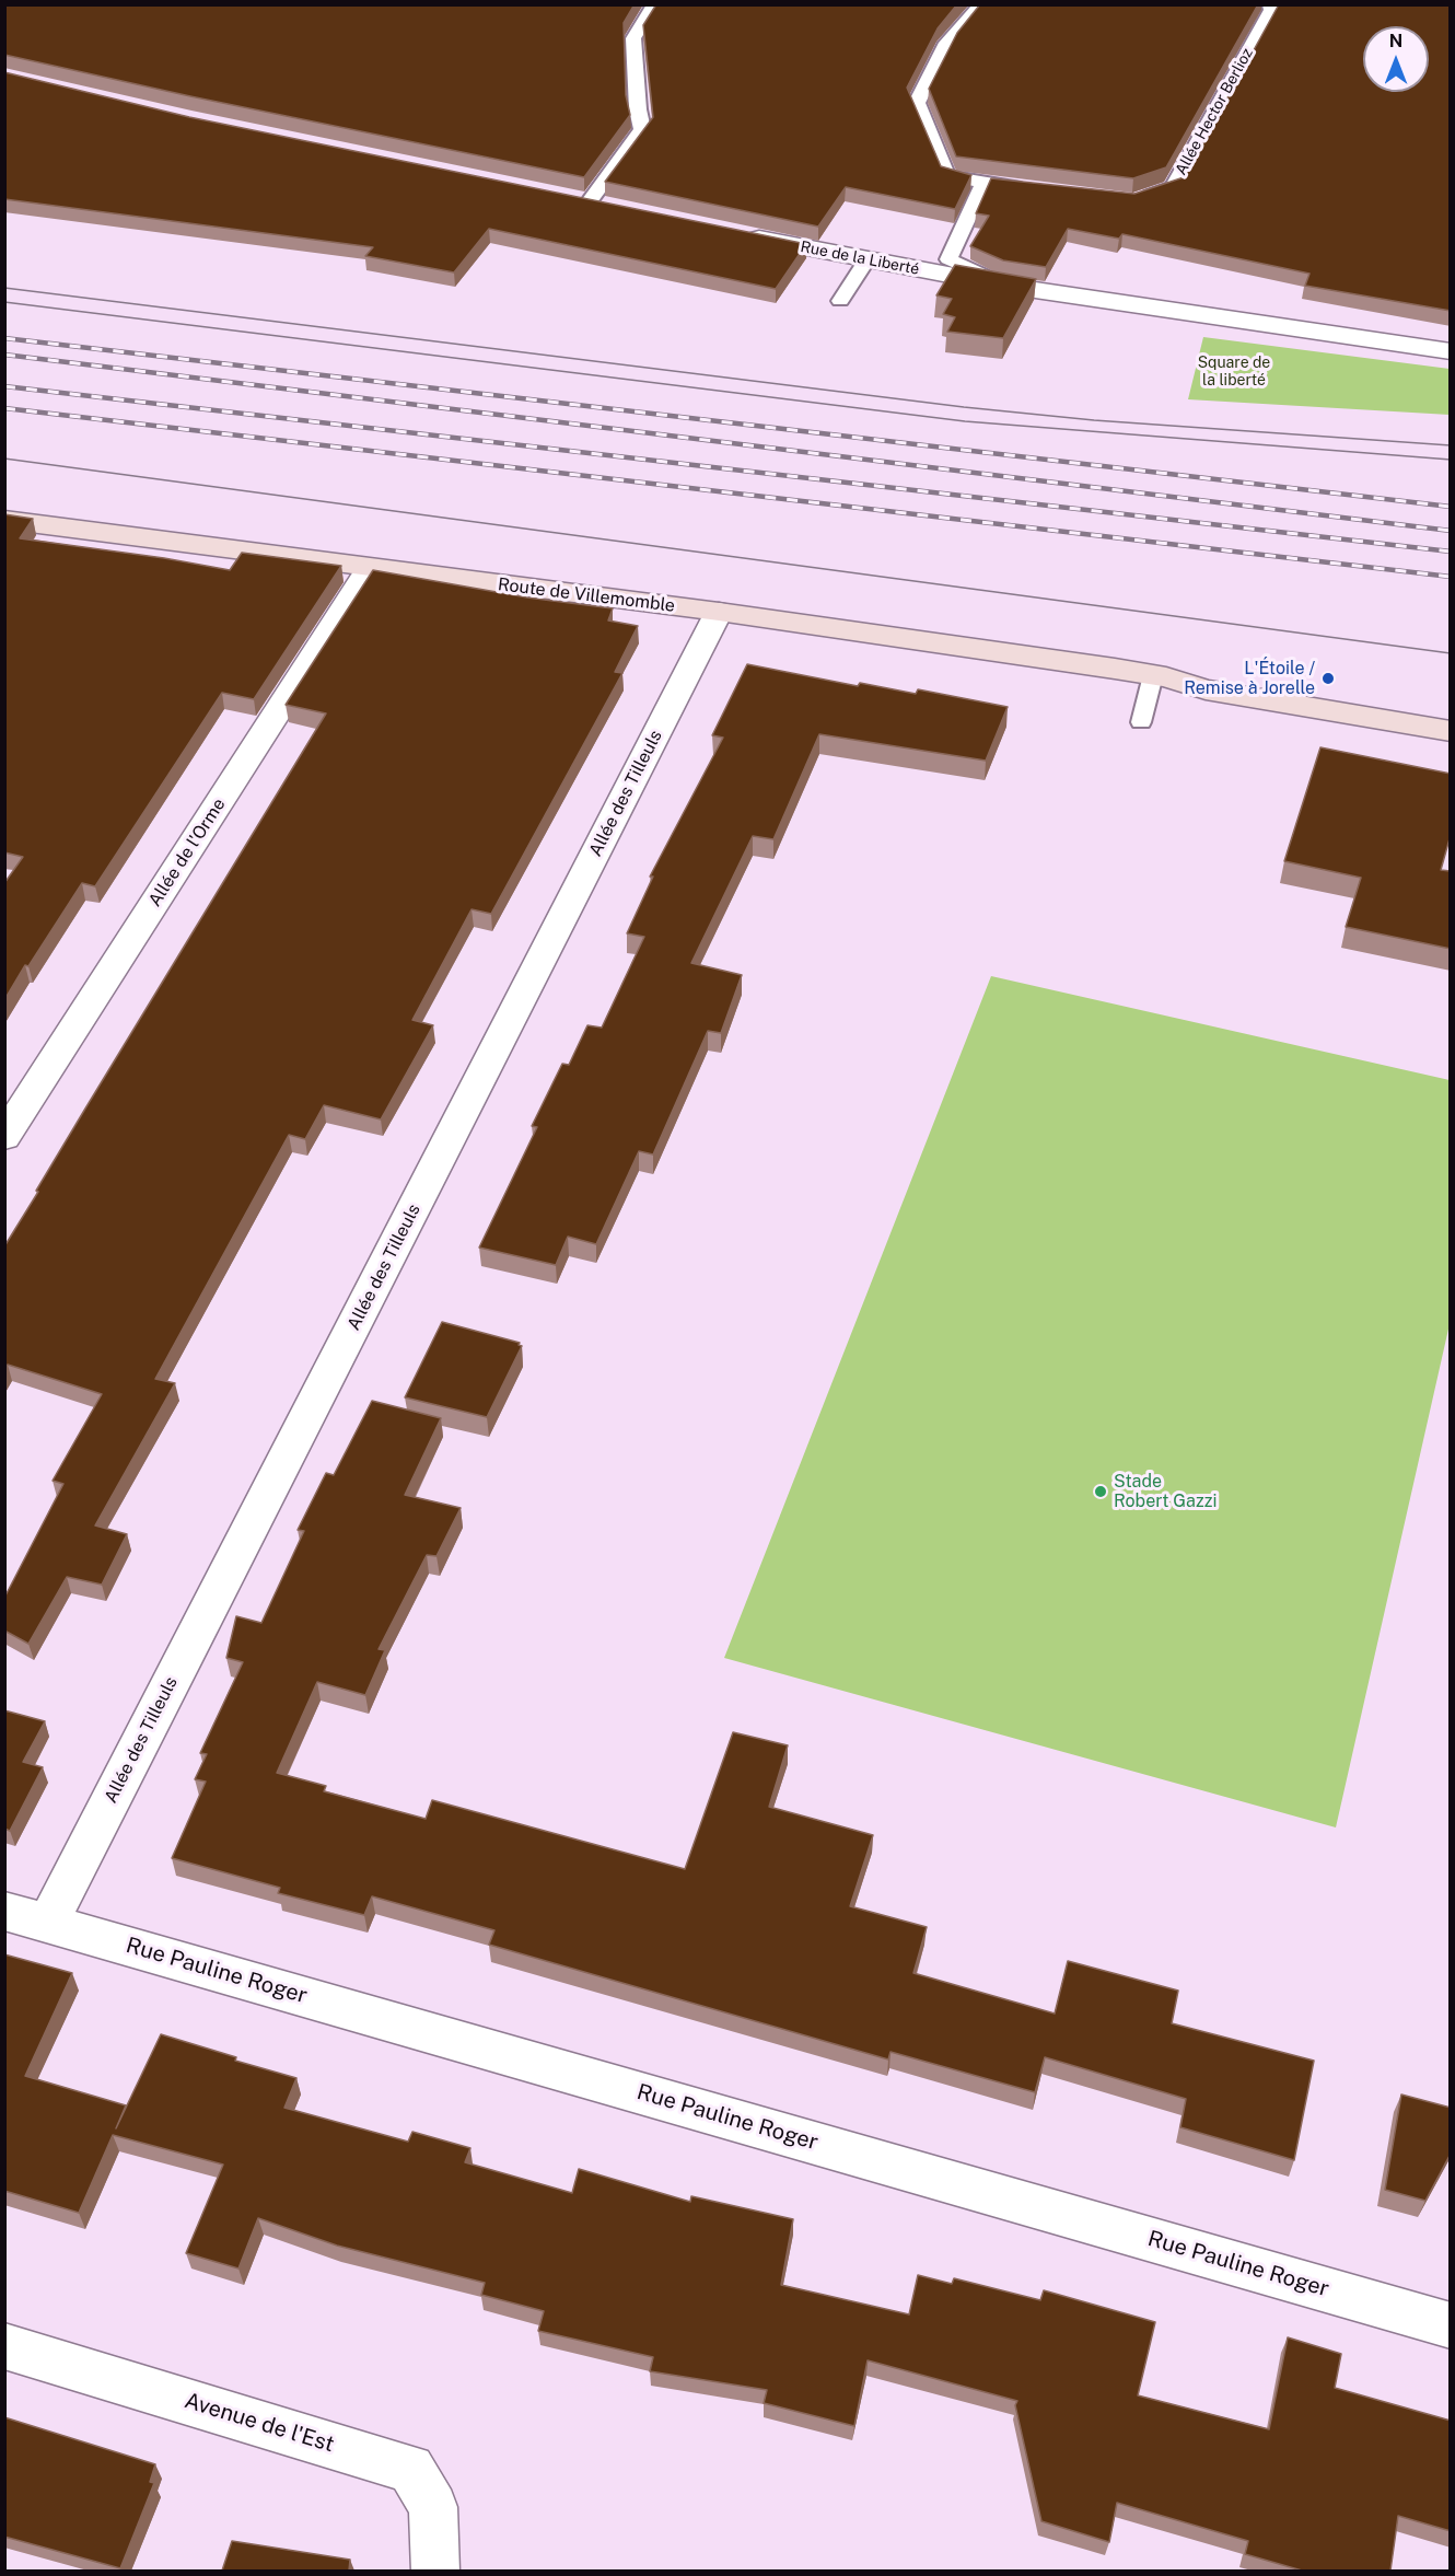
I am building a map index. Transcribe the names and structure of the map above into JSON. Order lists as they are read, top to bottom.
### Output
{
  "streets": {
    "street": [
      "Rue de la Liberté",
      "Route de Villemomble",
      "Allée des Tilleuls",
      "Allée de l'Orme",
      "Rue Pauline Roger",
      "Avenue de l'Est"
    ],
    "lane": ["Allée Hector Berlioz"]
  },
  "crossings": [
    ["Route de Villemomble", "Allée des Tilleuls"],
    ["Route de Villemomble", "Allée de l'Orme"],
    ["Allée des Tilleuls", "Rue Pauline Roger"]
  ],
  "parks": ["Square de la liberté"],
  "places": ["L'Étoile / Remise à Jorelle", "Stade Robert Gazzi"],
  "north": "top"
}
